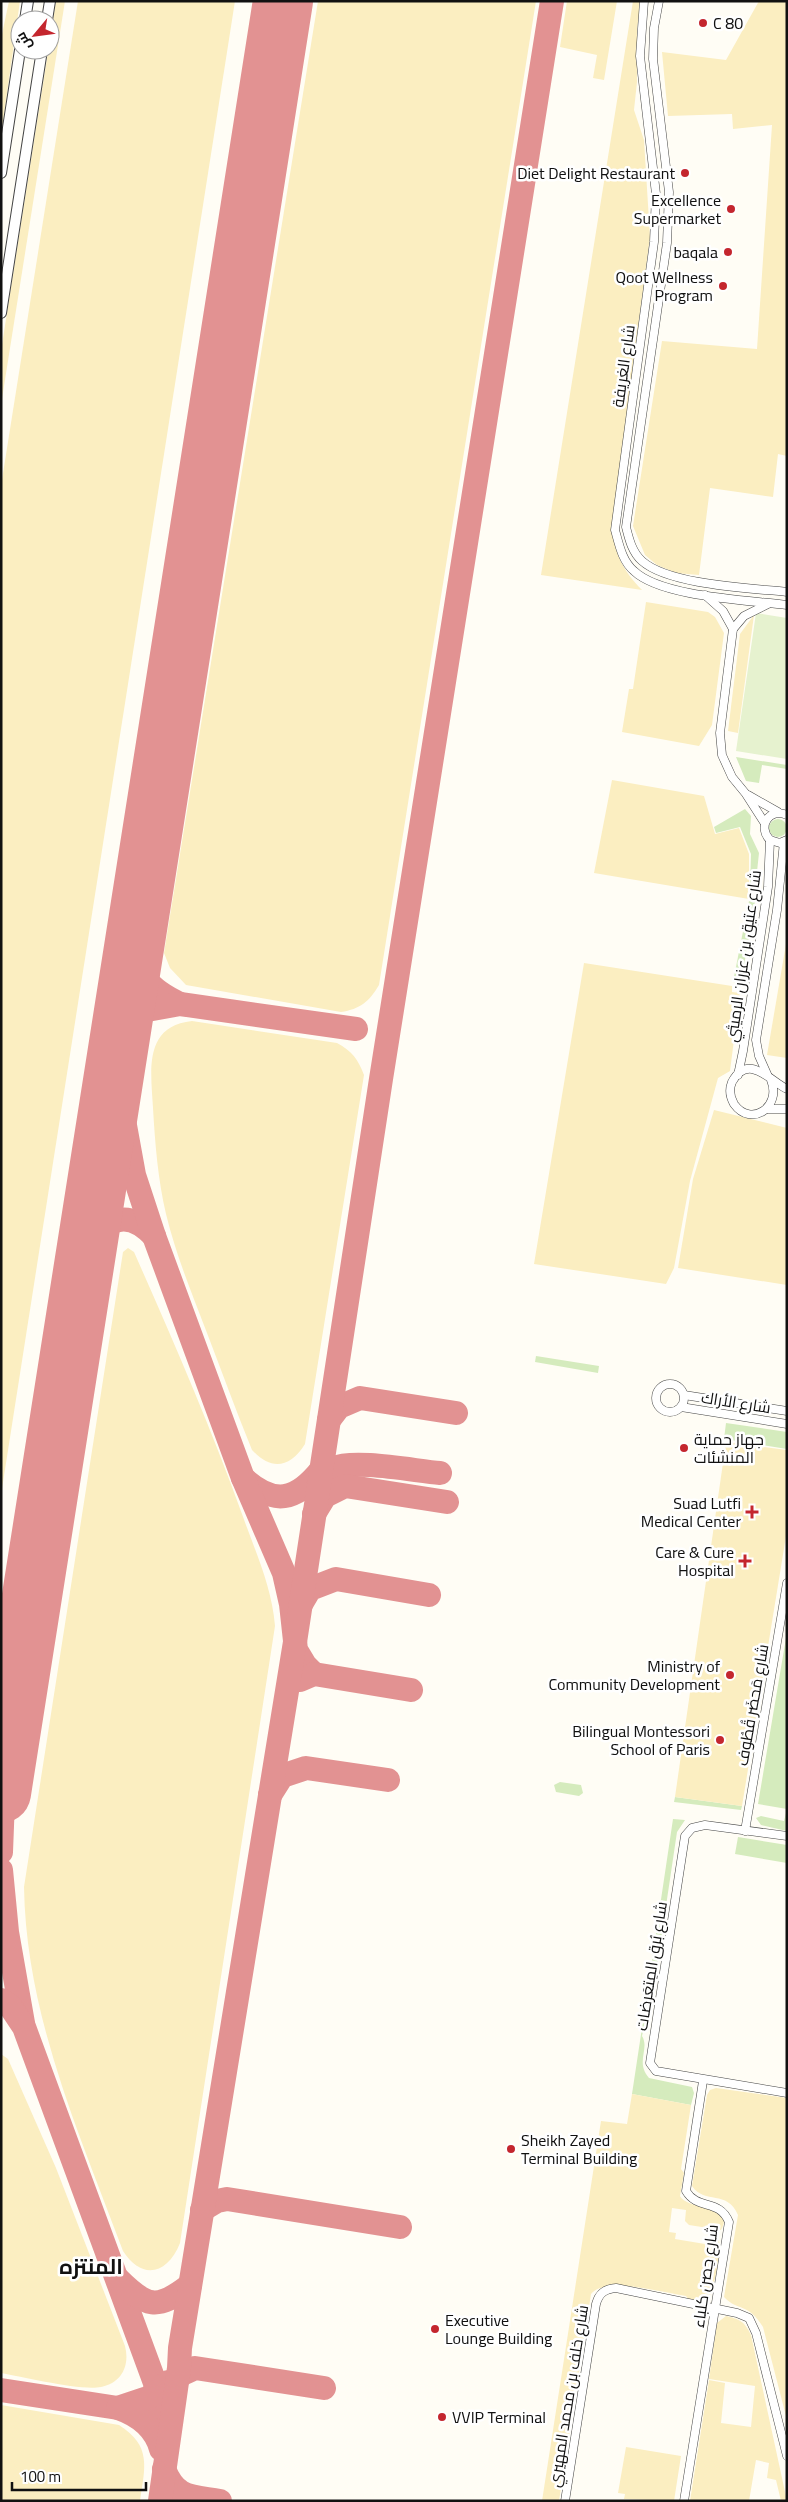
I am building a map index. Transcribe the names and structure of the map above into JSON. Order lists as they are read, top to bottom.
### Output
{
  "streets": {
    "street": [
      "شارع الغريفة",
      "شارع عتيق بن عزران الرميثي",
      "شارع الأراك",
      "شارع مَحضَر قُطُوف",
      "شارع بُرق المِتعَرضات",
      "شارع حِصن كلباء",
      "شارع خلف بن محمد المهيري"
    ]
  },
  "crossings": [
    ["شارع مَحضَر قُطُوف", "شارع بُرق المِتعَرضات"],
    ["شارع بُرق المِتعَرضات", "شارع حِصن كلباء"],
    ["شارع حِصن كلباء", "شارع خلف بن محمد المهيري"]
  ],
  "districts": ["المنتزه"],
  "places": {
    "other": [
      "C 80",
      "Diet Delight Restaurant",
      "Excellence Supermarket",
      "baqala",
      "Qoot Wellness Program",
      "جهاز حماية المنشئات",
      "Ministry of Community Development",
      "Bilingual Montessori School of Paris",
      "Sheikh Zayed Terminal Building",
      "Executive Lounge Building",
      "VVIP Terminal"
    ],
    "health": ["Suad Lutfi Medical Center", "Care & Cure Hospital"]
  },
  "scale_bar": "100 m",
  "north": "bottom left"
}
